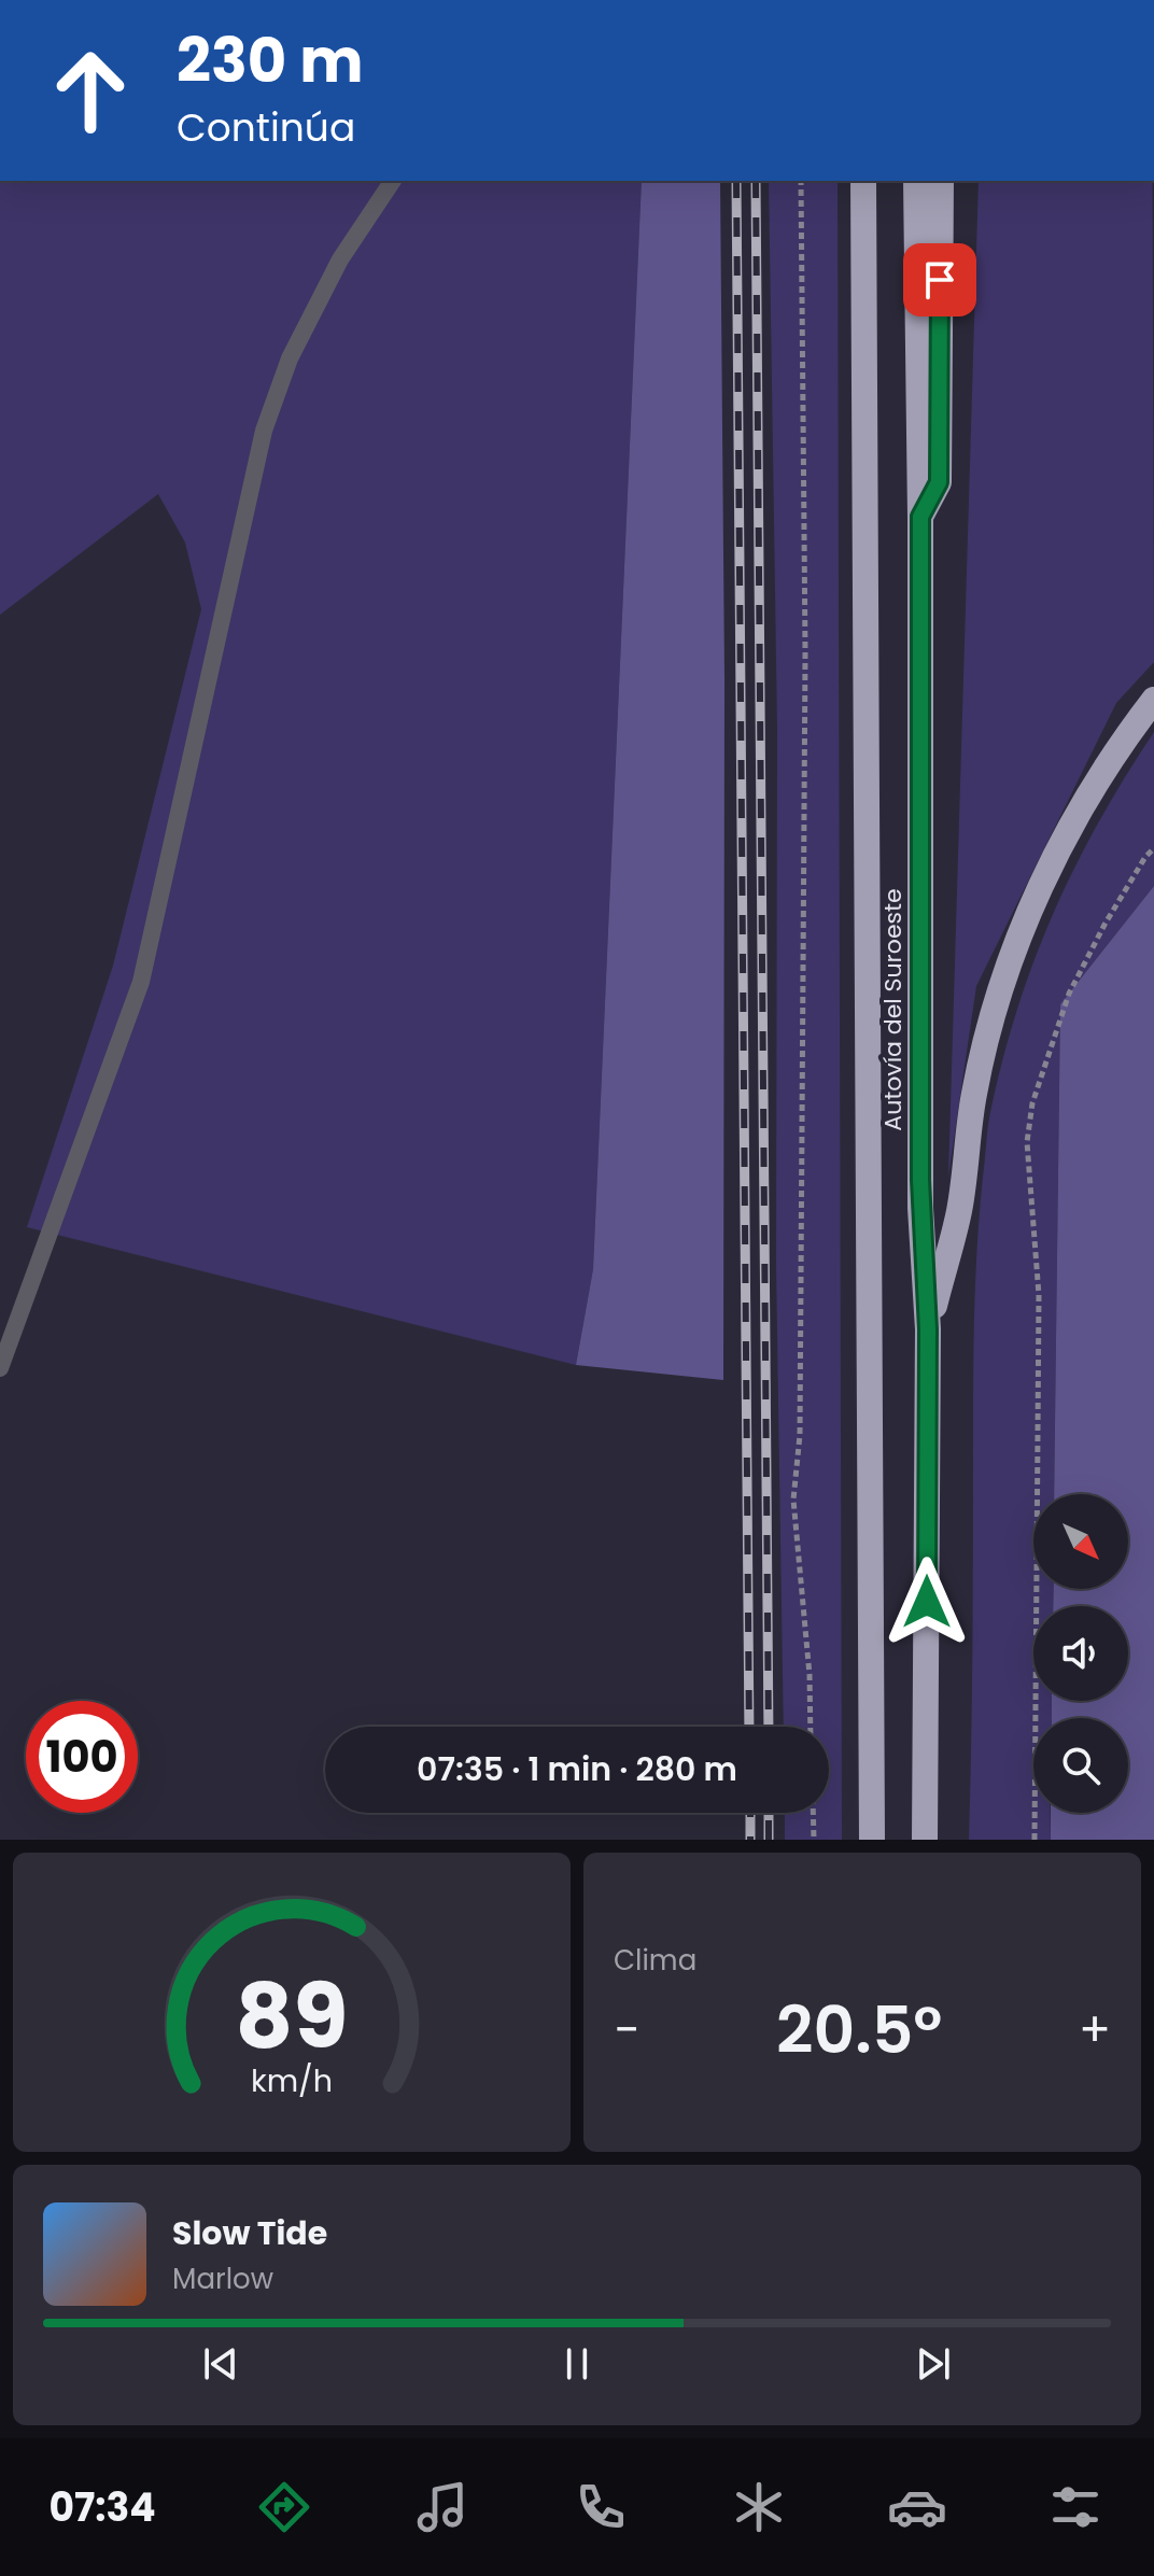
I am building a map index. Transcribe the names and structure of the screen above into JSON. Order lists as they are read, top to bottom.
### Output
{
  "streets": {
    "highway": ["Autovía del Suroeste"]
  },
  "north": "bottom right",
  "page": {
    "turn": ["230 m", "Continúa"],
    "limit": "100",
    "trip": "07:35 · 1 min · 280 m",
    "tile": "Clima",
    "heat": ["−", "20.5°", "+"],
    "song": ["Slow Tide", "Marlow"],
    "tabs": "07:34",
    "gauge": ["89", "km/h"]
  }
}
